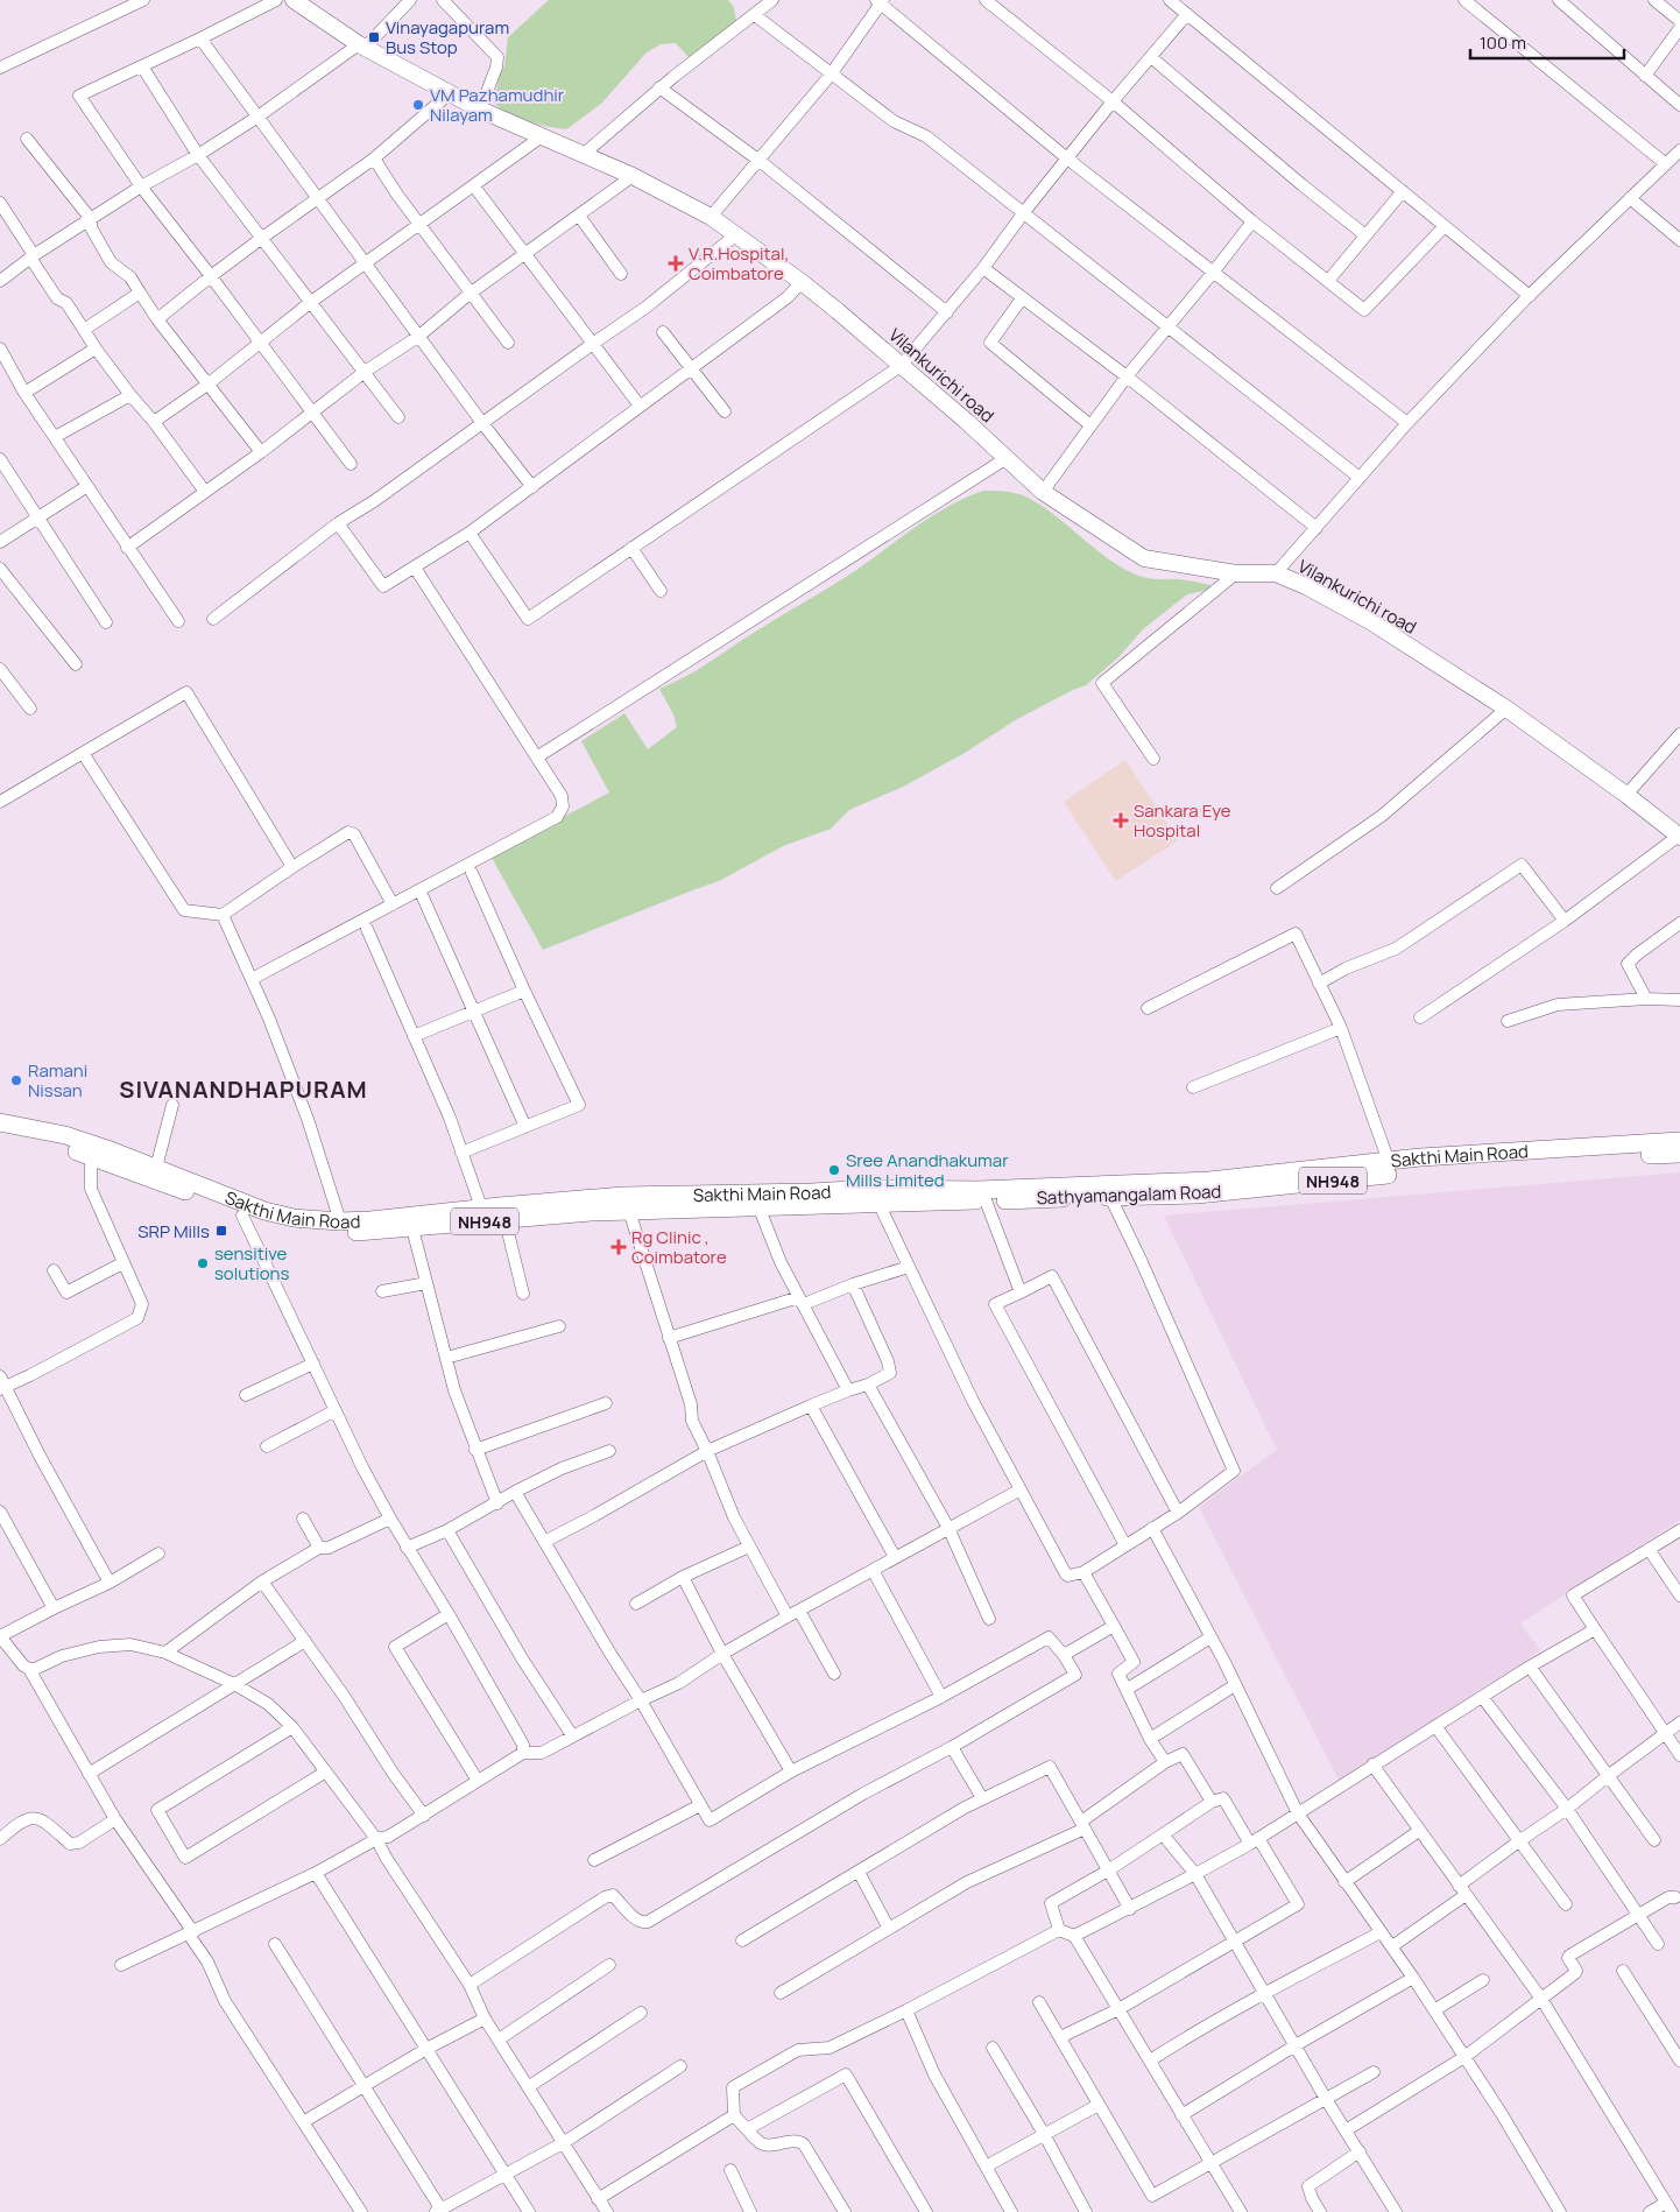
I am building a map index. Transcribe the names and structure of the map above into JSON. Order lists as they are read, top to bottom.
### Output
{
  "streets": {
    "highway": ["Sakthi Main Road", "NH948", "Sathyamangalam Road"],
    "main road": ["Vilankurichi road"]
  },
  "crossings": [
    ["Sakthi Main Road", "Sathyamangalam Road"]
  ],
  "districts": ["SIVANANDHAPURAM"],
  "places": {
    "transit": ["Vinayagapuram Bus Stop", "SRP Mills"],
    "other": [
      "VM Pazhamudhir Nilayam",
      "Ramani Nissan",
      "Sree Anandhakumar Mills Limited",
      "sensitive solutions"
    ],
    "health": ["V.R.Hospital, Coimbatore", "Sankara Eye Hospital", "Rg Clinic , Coimbatore"]
  },
  "scale_bar": "100 m"
}
